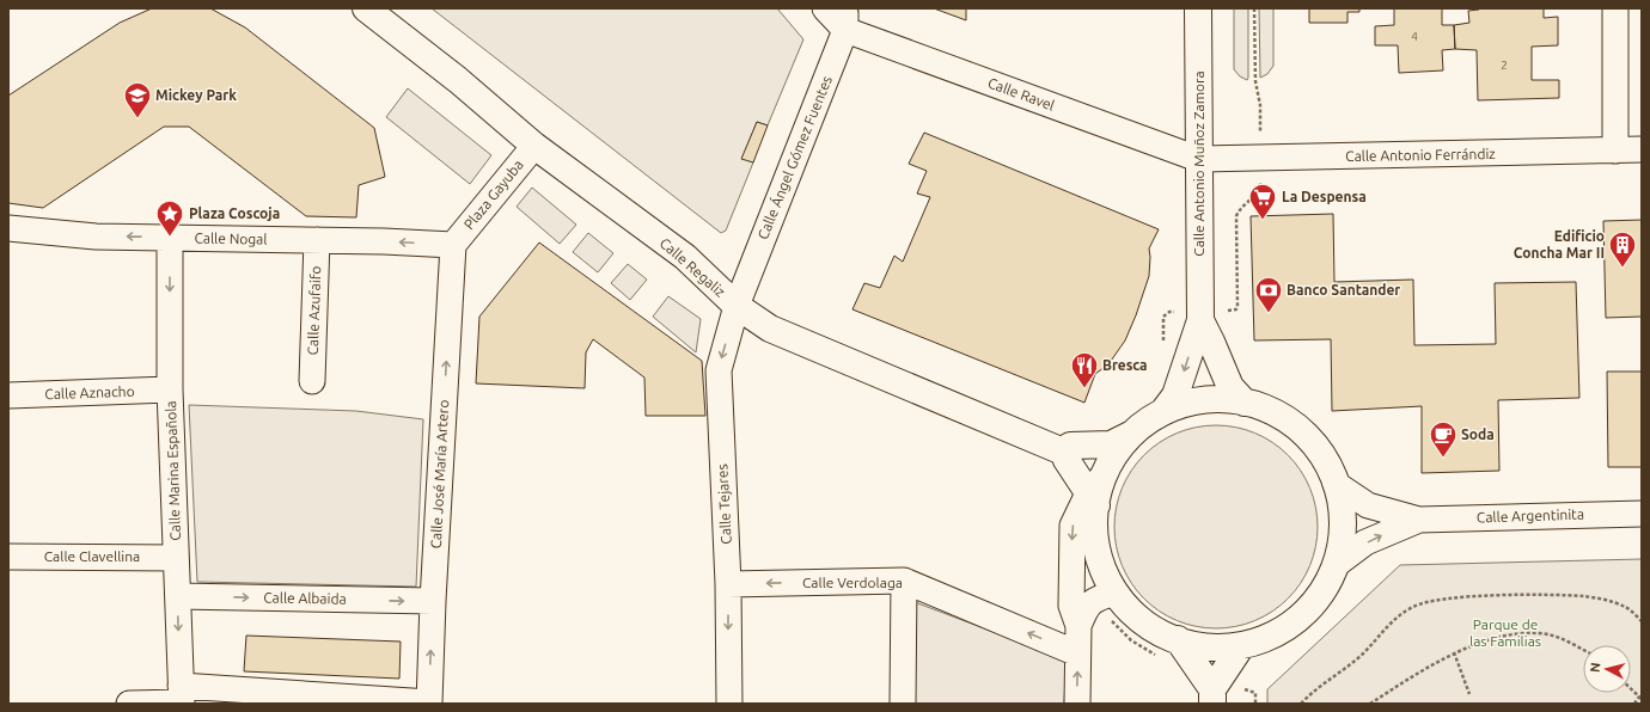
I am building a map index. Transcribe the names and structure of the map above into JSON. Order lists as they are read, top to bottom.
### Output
{
  "streets": {
    "street": [
      "Calle Ravel",
      "Calle Antonio Ferrándiz",
      "Calle Ángel Gómez Fuentes",
      "Calle Antonio Muñoz Zamora",
      "Plaza Gayuba",
      "Calle Nogal",
      "Calle Regaliz",
      "Calle Azufaifo",
      "Calle Aznacho",
      "Calle Marina Española",
      "Calle José María Artero",
      "Calle Tejares",
      "Calle Argentinita",
      "Calle Clavellina",
      "Calle Verdolaga",
      "Calle Albaida"
    ]
  },
  "crossings": [
    ["Calle Ravel", "Calle Antonio Ferrándiz"],
    ["Calle Ravel", "Calle Ángel Gómez Fuentes"],
    ["Calle Ravel", "Calle Antonio Muñoz Zamora"],
    ["Calle Antonio Ferrándiz", "Calle Antonio Muñoz Zamora"],
    ["Calle Ángel Gómez Fuentes", "Calle Regaliz"],
    ["Calle Ángel Gómez Fuentes", "Calle Tejares"],
    ["Plaza Gayuba", "Calle Nogal"],
    ["Plaza Gayuba", "Calle Regaliz"],
    ["Plaza Gayuba", "Calle José María Artero"],
    ["Calle Nogal", "Calle Azufaifo"],
    ["Calle Nogal", "Calle Marina Española"],
    ["Calle Nogal", "Calle José María Artero"],
    ["Calle Regaliz", "Calle Tejares"],
    ["Calle Aznacho", "Calle Marina Española"],
    ["Calle Marina Española", "Calle Clavellina"],
    ["Calle Marina Española", "Calle Albaida"],
    ["Calle José María Artero", "Calle Albaida"],
    ["Calle Tejares", "Calle Verdolaga"]
  ],
  "one_way": [
    "Calle Nogal",
    "Calle Marina Española",
    "Calle José María Artero",
    "Calle Tejares",
    "Calle Verdolaga"
  ],
  "parks": ["Parque de las Familias"],
  "places": {
    "school or university": ["Mickey Park"],
    "supermarket": ["La Despensa"],
    "place": ["Plaza Coscoja"],
    "building": ["Edificio Concha Mar II"],
    "bank": ["Banco Santander"],
    "restaurant": ["Bresca"],
    "cafe": ["Soda"]
  },
  "house_numbers": ["4", "2"],
  "north": "left"
}
